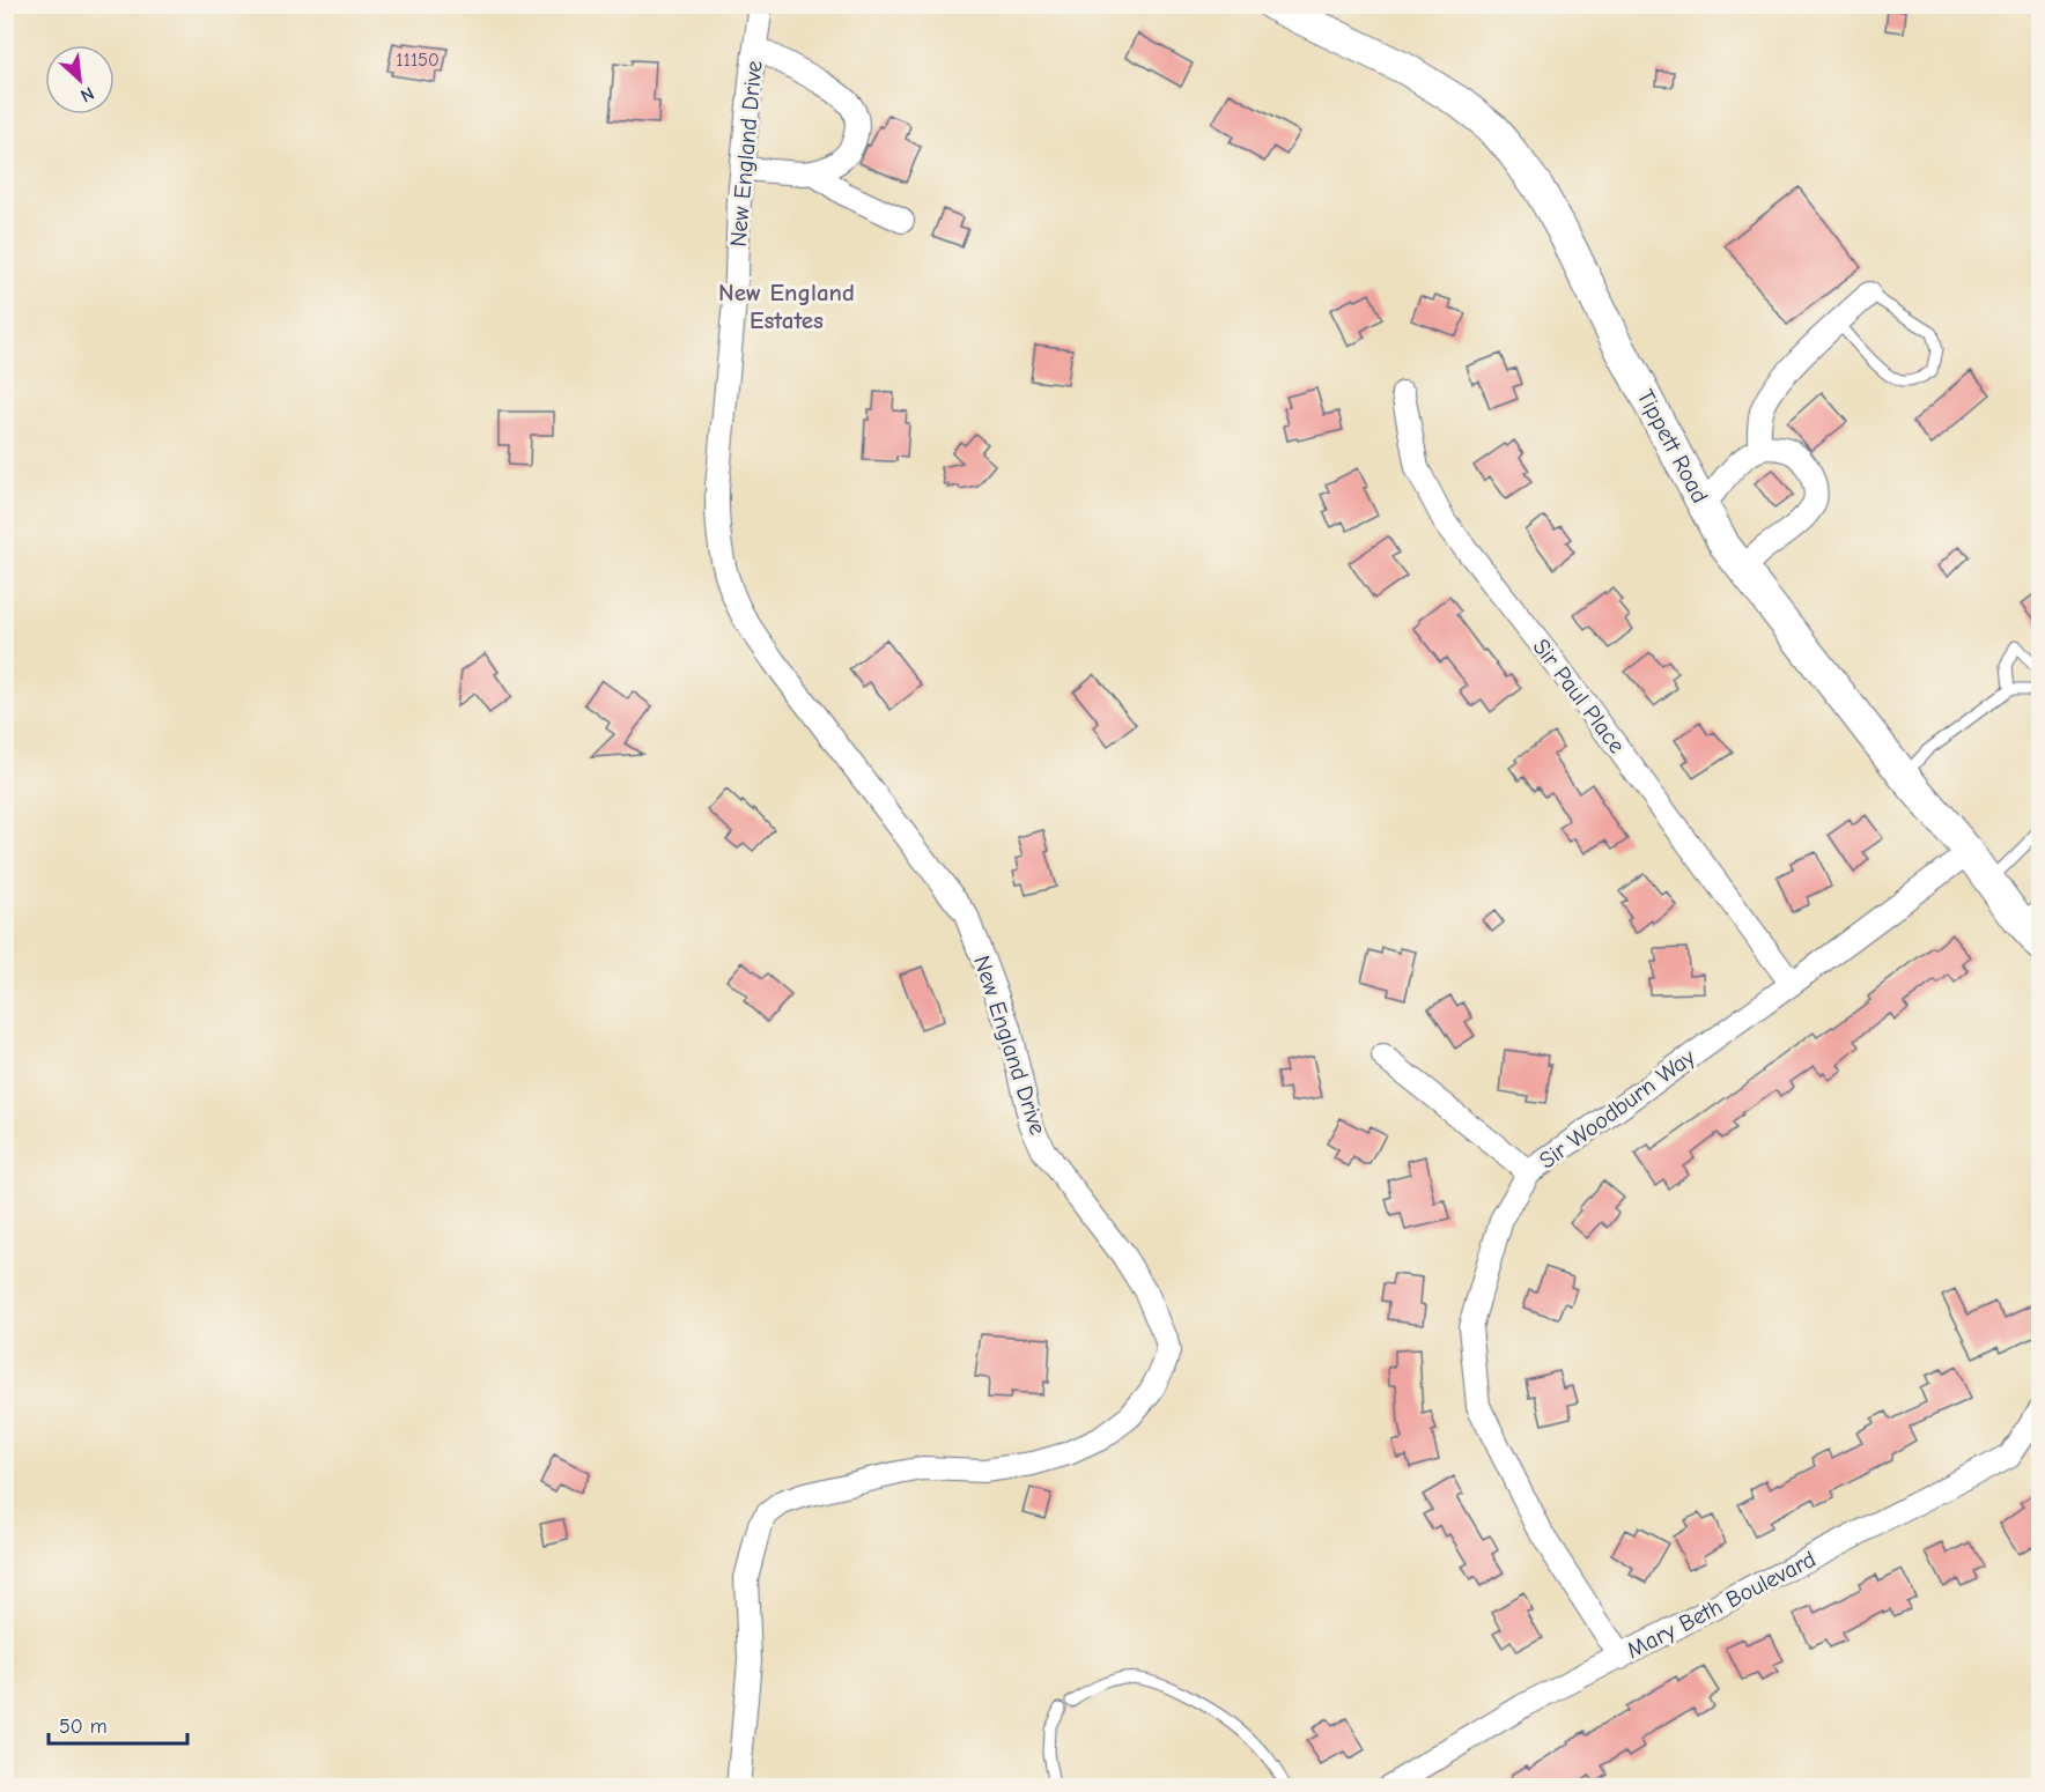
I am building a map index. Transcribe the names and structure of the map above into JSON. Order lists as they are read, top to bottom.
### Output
{
  "streets": {
    "street": [
      "New England Drive",
      "Tippett Road",
      "Sir Paul Place",
      "Sir Woodburn Way",
      "Mary Beth Boulevard"
    ]
  },
  "crossings": [
    ["Tippett Road", "Sir Woodburn Way"],
    ["Sir Paul Place", "Sir Woodburn Way"],
    ["Sir Woodburn Way", "Mary Beth Boulevard"]
  ],
  "districts": ["New England Estates"],
  "house_numbers": ["11150"],
  "scale_bar": "50 m",
  "north": "bottom right"
}
